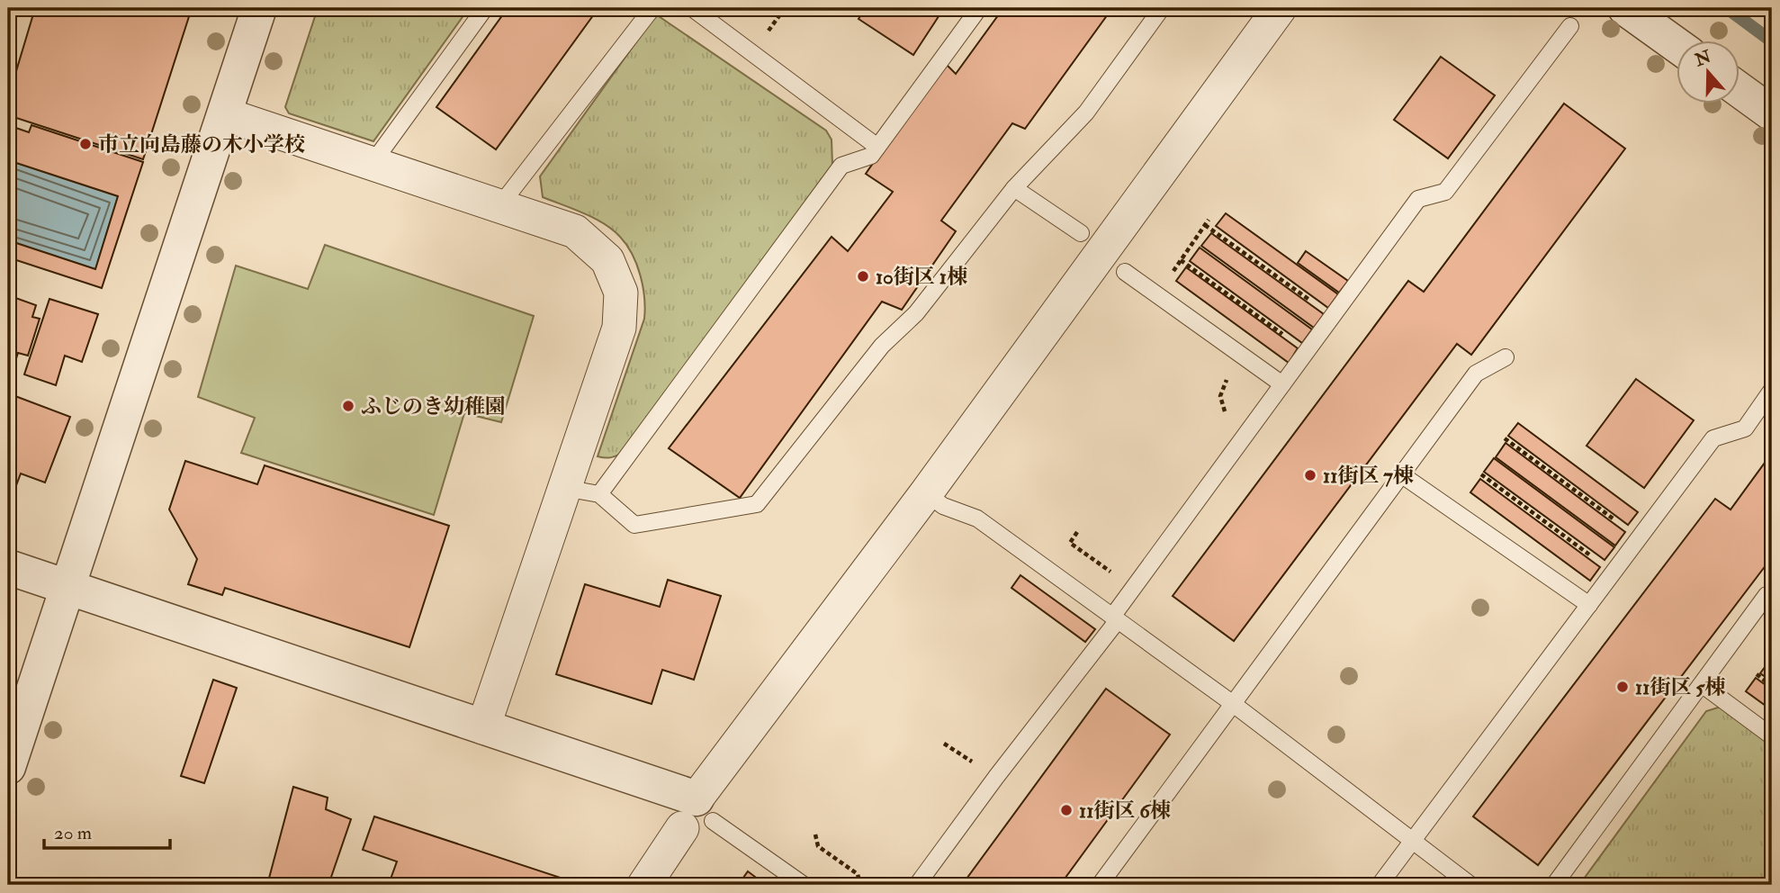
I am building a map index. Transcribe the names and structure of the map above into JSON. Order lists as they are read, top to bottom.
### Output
{
  "places": [
    "市立向島藤の木小学校",
    "10街区 1棟",
    "ふじのき幼稚園",
    "11街区 7棟",
    "11街区 5棟",
    "11街区 6棟"
  ],
  "scale_bar": "20 m",
  "north": "top"
}
